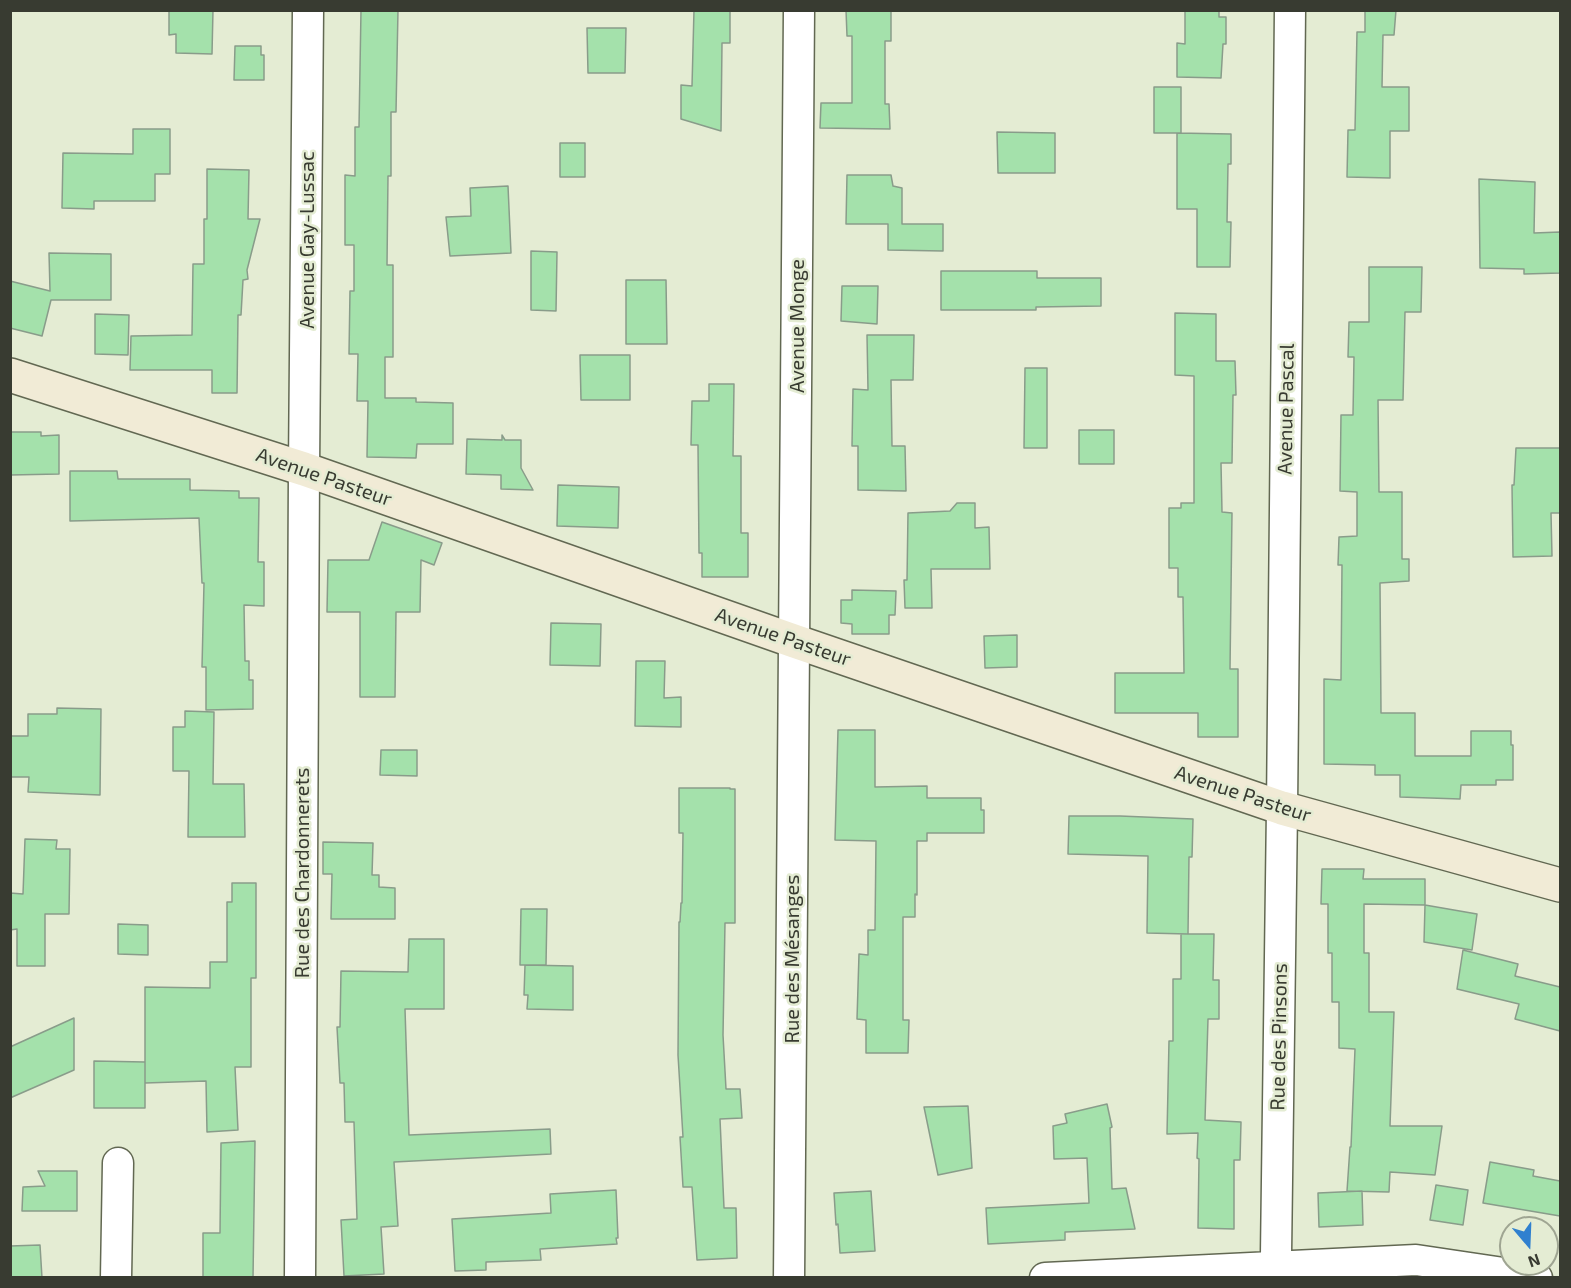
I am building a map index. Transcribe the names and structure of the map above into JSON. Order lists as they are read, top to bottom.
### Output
{
  "streets": {
    "street": [
      "Avenue Gay-Lussac",
      "Avenue Monge",
      "Avenue Pascal",
      "Avenue Pasteur",
      "Rue des Chardonnerets",
      "Rue des Mésanges",
      "Rue des Pinsons"
    ]
  },
  "crossings": [
    ["Avenue Gay-Lussac", "Avenue Pasteur"],
    ["Avenue Gay-Lussac", "Rue des Chardonnerets"],
    ["Avenue Monge", "Avenue Pasteur"],
    ["Avenue Monge", "Rue des Mésanges"],
    ["Avenue Pascal", "Avenue Pasteur"],
    ["Avenue Pascal", "Rue des Pinsons"],
    ["Avenue Pasteur", "Rue des Chardonnerets"],
    ["Avenue Pasteur", "Rue des Mésanges"],
    ["Avenue Pasteur", "Rue des Pinsons"]
  ],
  "north": "bottom"
}
